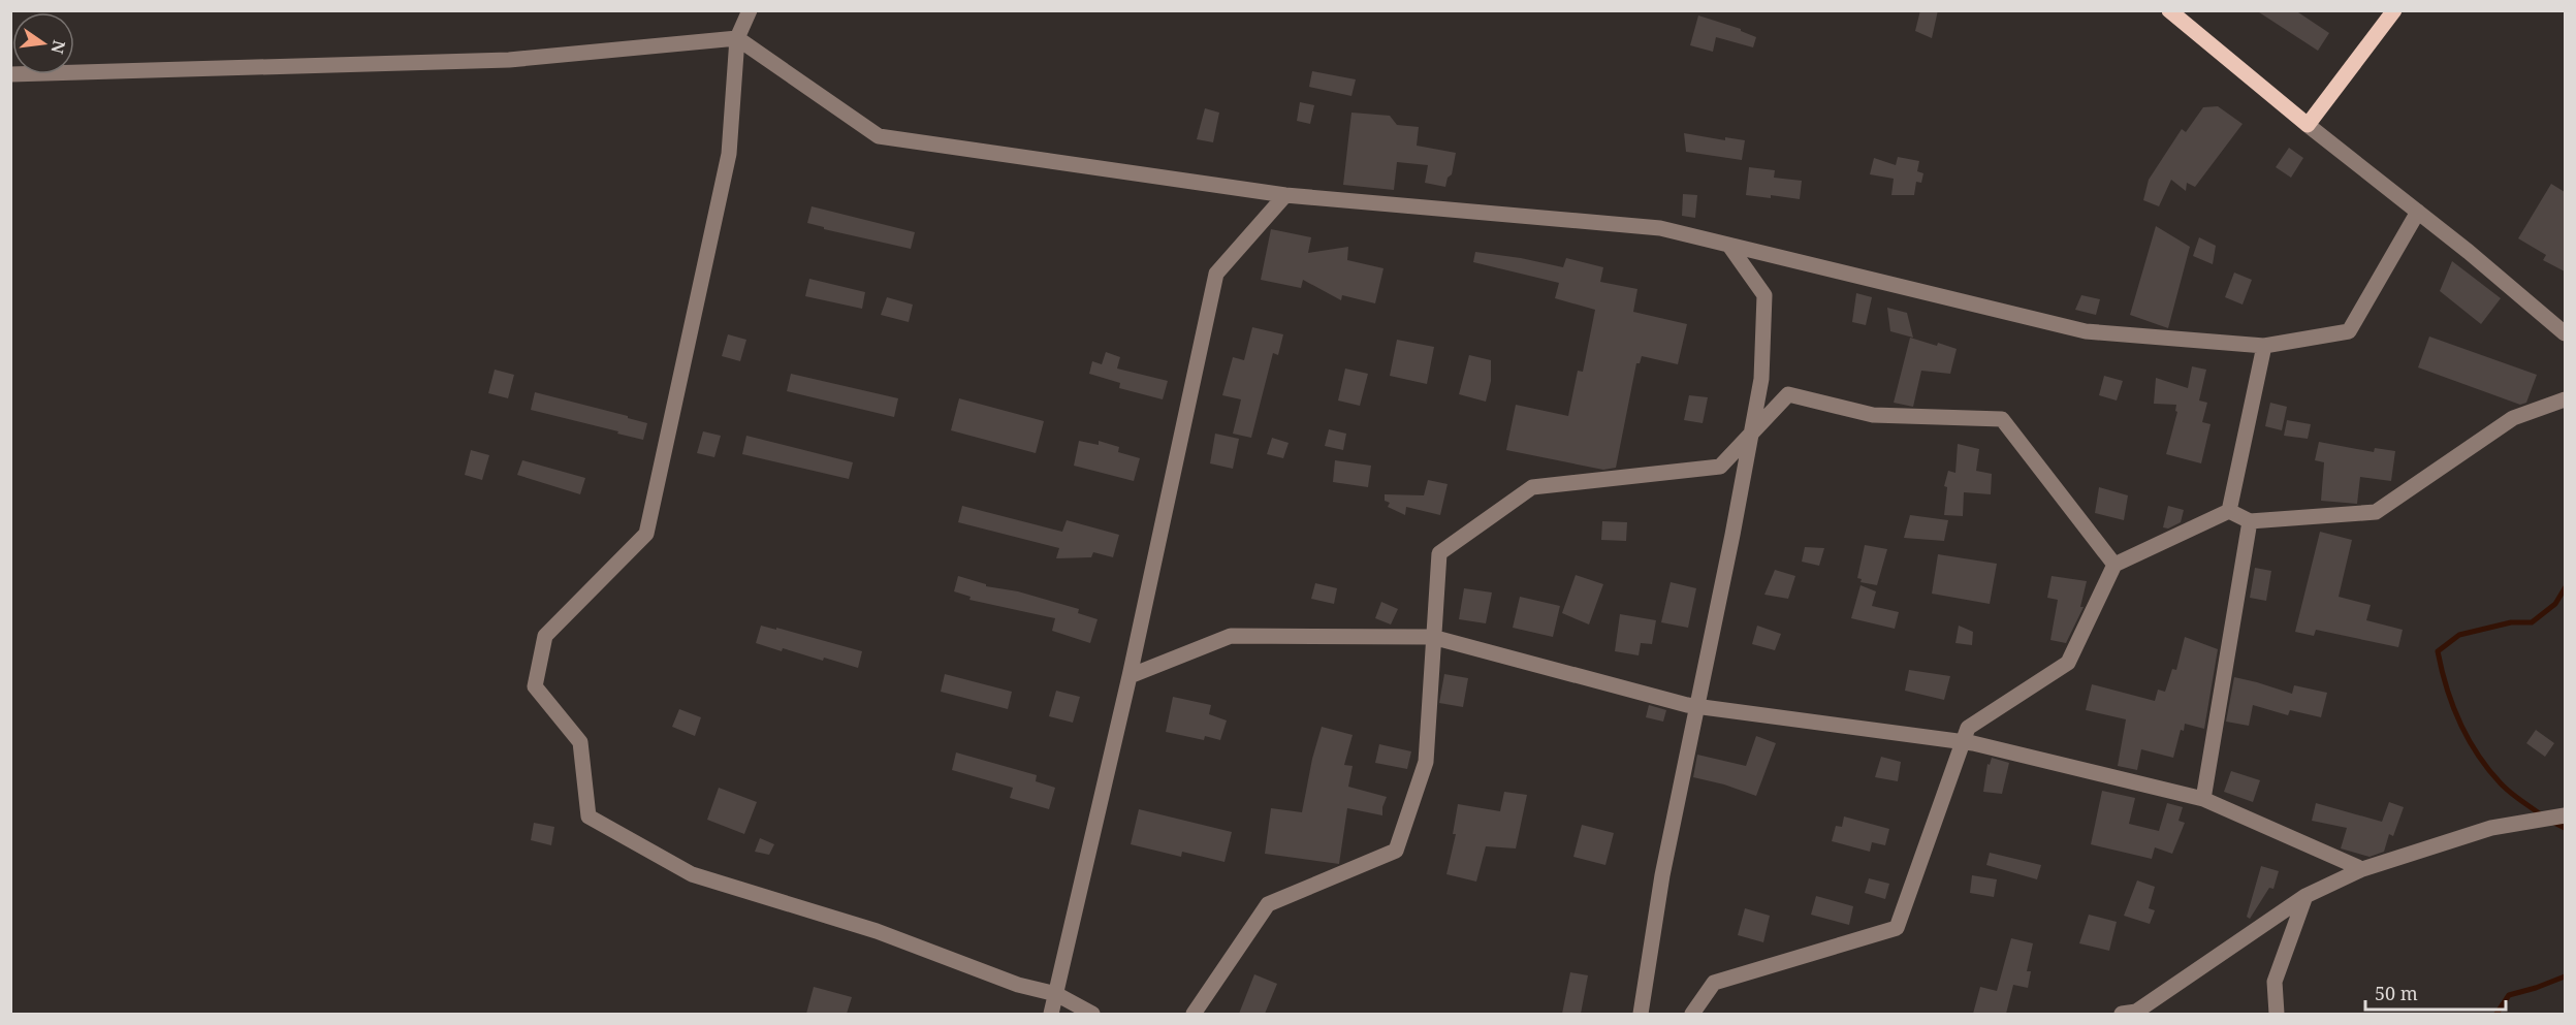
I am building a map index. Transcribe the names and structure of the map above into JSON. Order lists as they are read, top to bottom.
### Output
{
  "scale_bar": "50 m",
  "north": "right"
}
